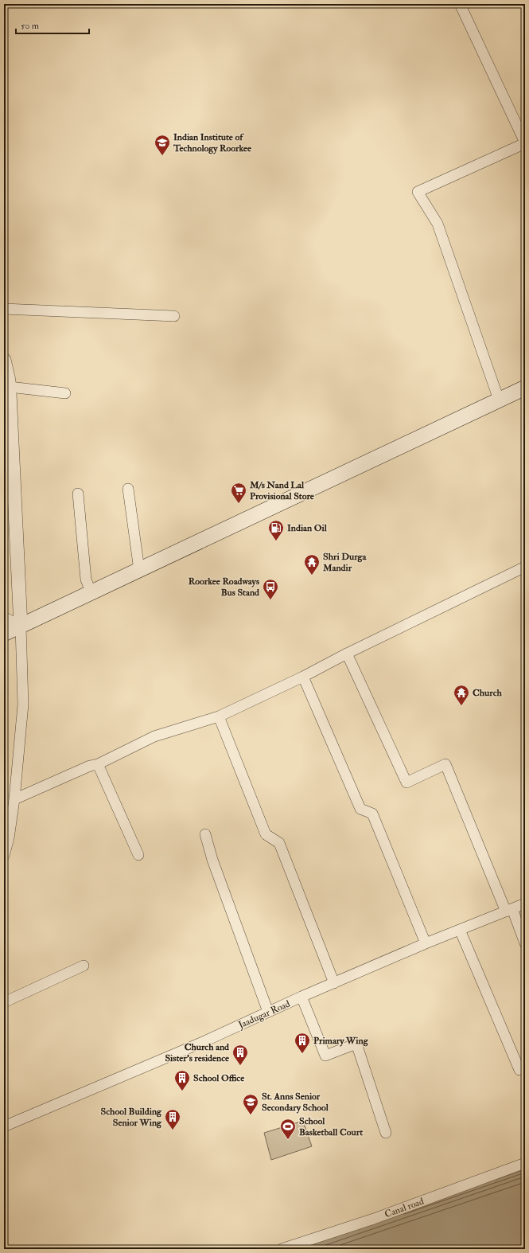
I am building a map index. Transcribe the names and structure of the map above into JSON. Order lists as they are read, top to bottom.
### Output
{
  "streets": {
    "street": ["Jaadugar Road", "Canal road"]
  },
  "places": {
    "school or university": ["Indian Institute of Technology Roorkee", "St. Anns Senior Secondary School"],
    "supermarket": ["M/s Nand Lal Provisional Store"],
    "fuel station": ["Indian Oil"],
    "temple": ["Shri Durga Mandir", "Church"],
    "bus stop": ["Roorkee Roadways Bus Stand"],
    "building": [
      "Primary Wing",
      "Church and Sister's residence",
      "School Office",
      "School Building Senior Wing"
    ],
    "sports": ["School Basketball Court"]
  },
  "scale_bar": "50 m"
}
